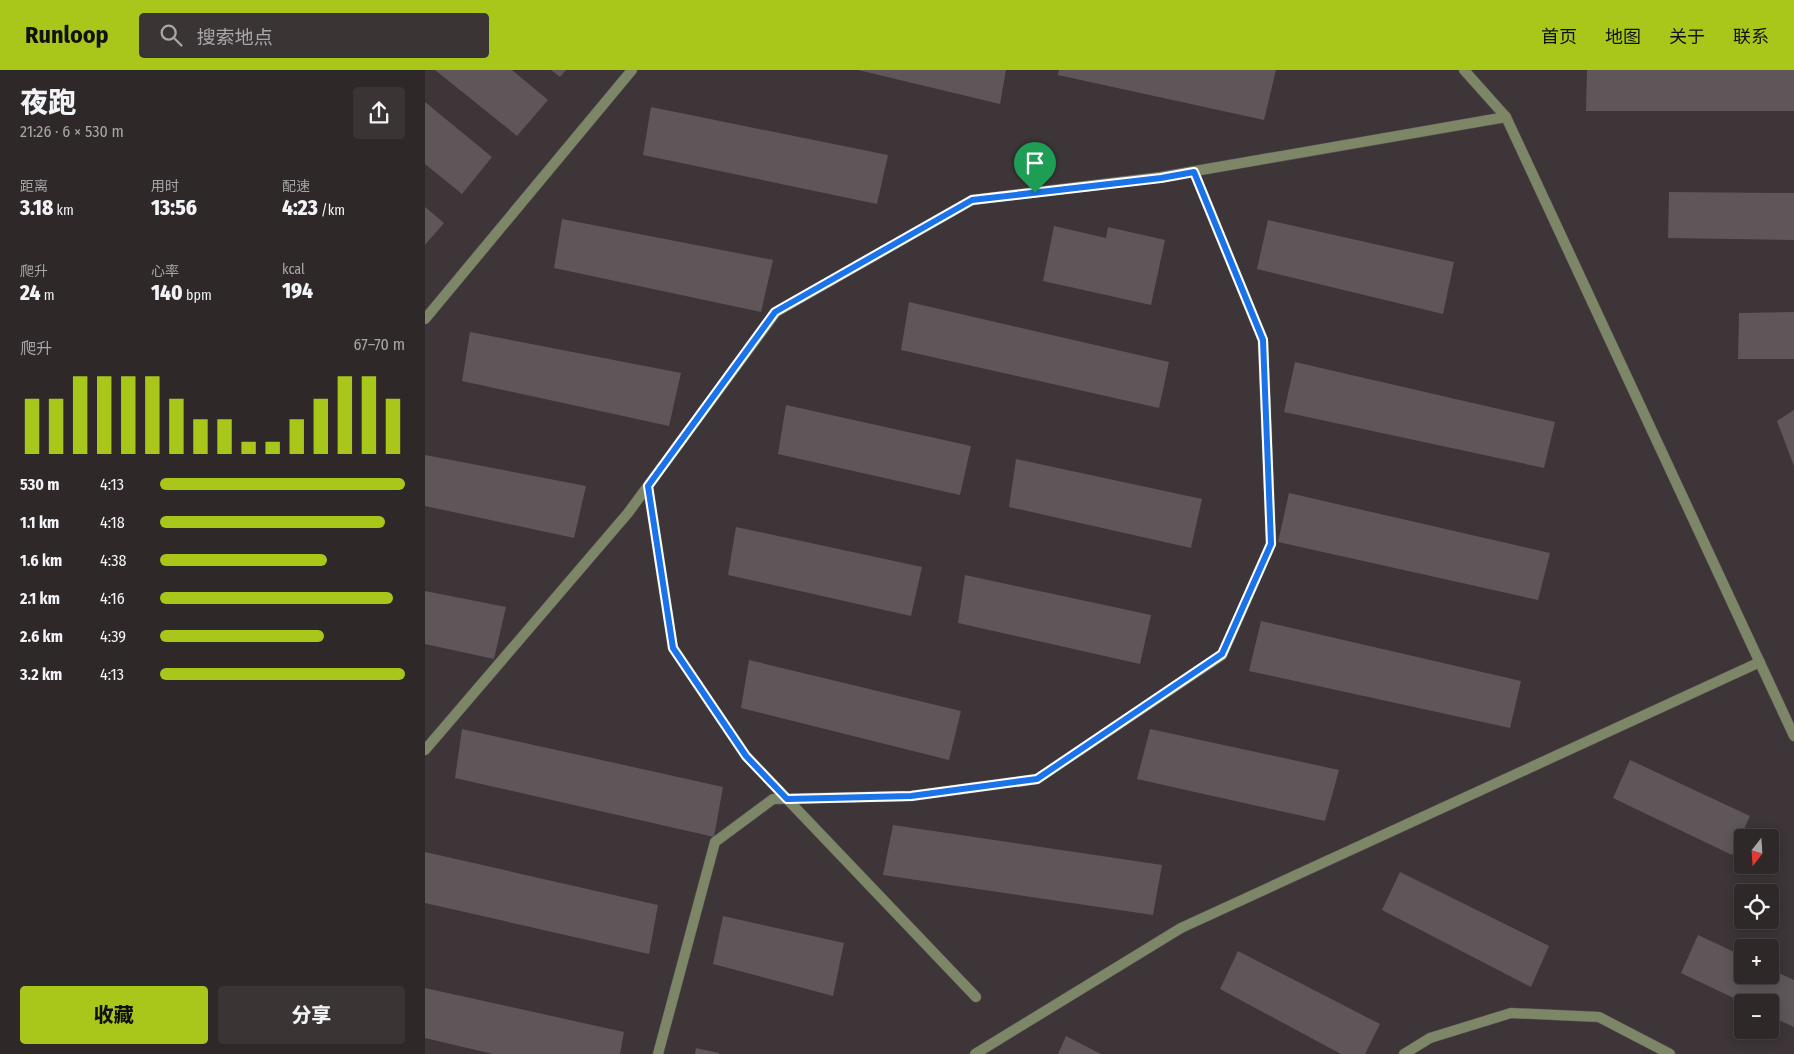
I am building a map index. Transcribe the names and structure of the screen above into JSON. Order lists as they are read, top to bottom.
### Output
{
  "north": "bottom",
  "page": {
    "header": "Runloop",
    "search": "搜索地点",
    "nav": [
      "首页",
      "地图",
      "关于",
      "联系"
    ],
    "heading": ["夜跑", "21:26 · 6 × 530 m"],
    "stats": [
      ["距离", "3.18 km"],
      ["用时", "13:56"],
      ["配速", "4:23 /km"],
      ["爬升", "24 m"],
      ["心率", "140 bpm"],
      ["kcal", "194"]
    ],
    "chart": ["爬升", "67–70 m"],
    "list": [
      {
        "name": "530 m",
        "note": "4:13"
      },
      {
        "name": "1.1 km",
        "note": "4:18"
      },
      {
        "name": "1.6 km",
        "note": "4:38"
      },
      {
        "name": "2.1 km",
        "note": "4:16"
      },
      {
        "name": "2.6 km",
        "note": "4:39"
      },
      {
        "name": "3.2 km",
        "note": "4:13"
      }
    ],
    "map_buttons": ["+", "−"],
    "buttons": ["收藏", "分享"]
  }
}
